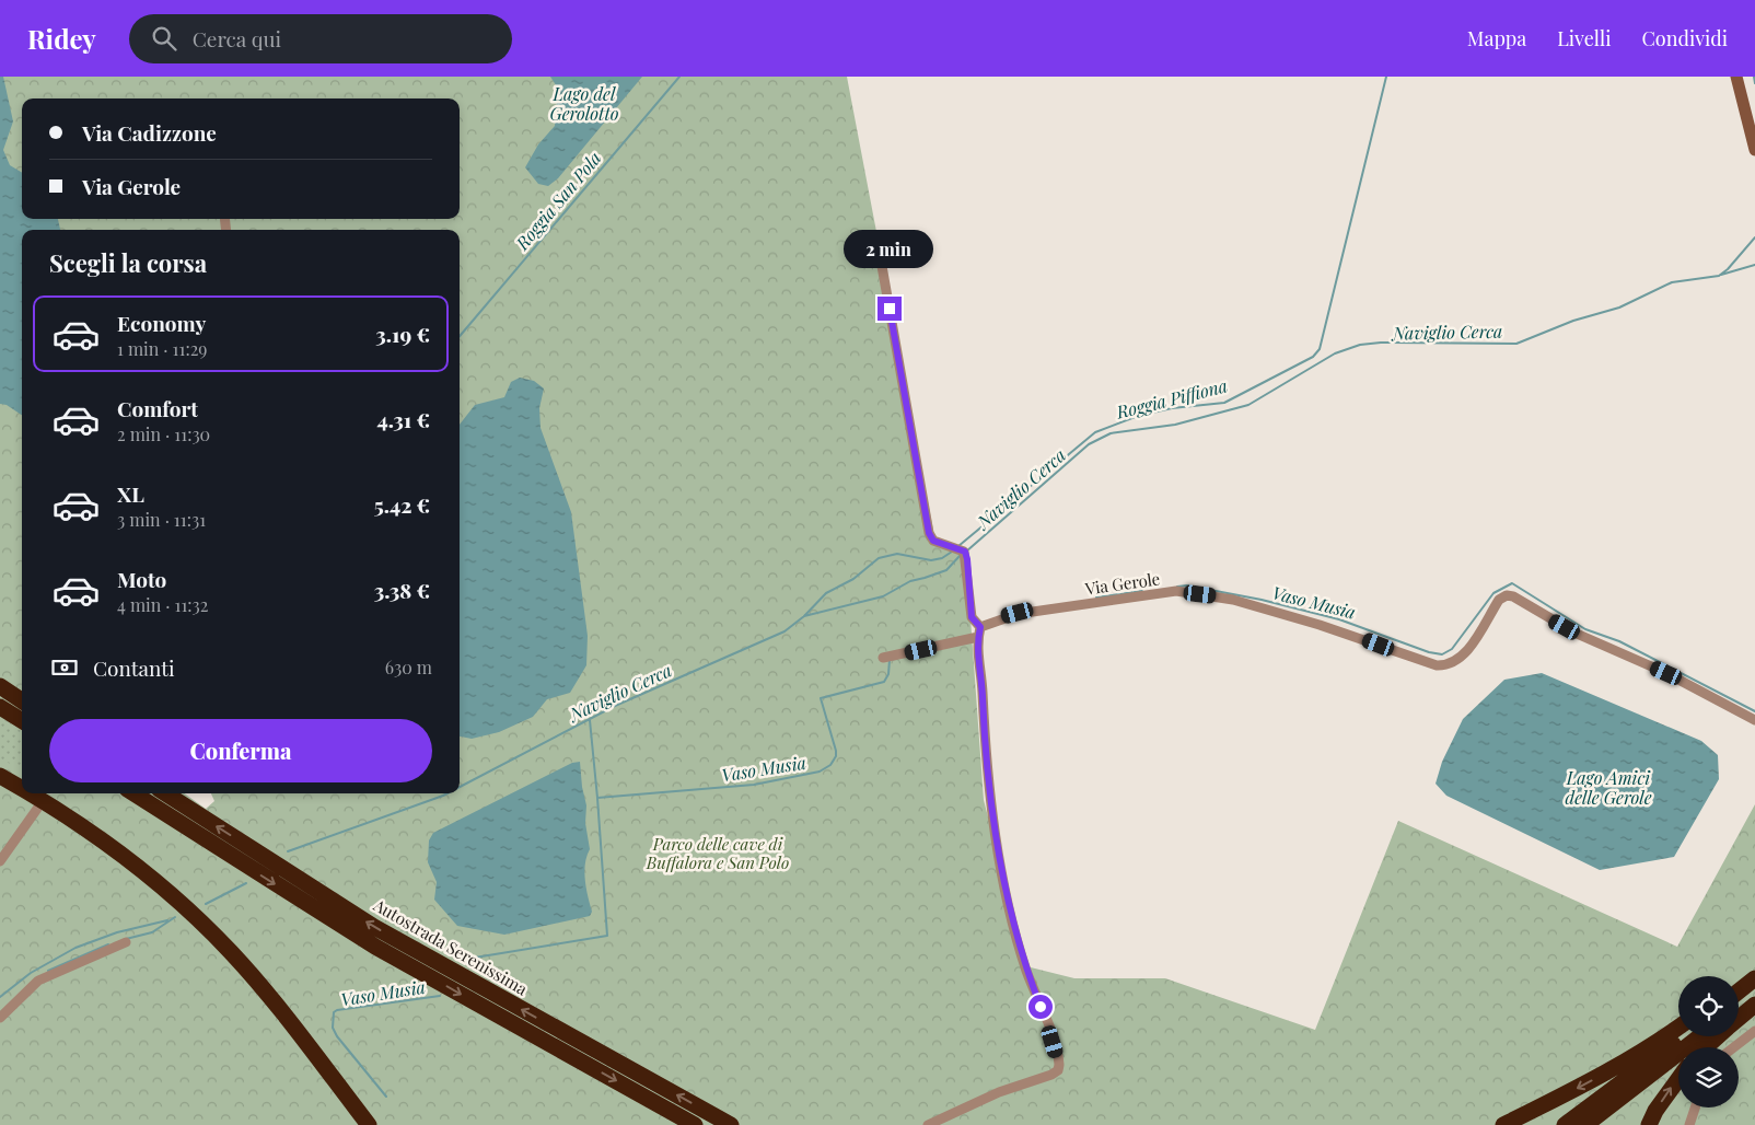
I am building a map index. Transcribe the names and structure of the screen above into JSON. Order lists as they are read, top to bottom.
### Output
{
  "streets": {
    "highway": ["Autostrada Serenissima"],
    "street": ["Via Gerole"]
  },
  "water": [
    "Lago del Gerolotto",
    "Roggia San Pola",
    "Naviglio Cerca",
    "Roggia Piffiona",
    "Vaso Musia",
    "Lago Amici delle Gerole"
  ],
  "parks": ["Parco delle cave di Buffalora e San Polo"],
  "page": {
    "header": "Ridey",
    "search": "Cerca qui",
    "nav": ["Mappa", "Livelli", "Condividi"],
    "banner": ["Via Cadizzone", "Via Gerole"],
    "bubble": "2 min",
    "heading": "Scegli la corsa",
    "list": [
      {
        "name": "Economy",
        "note": "1 min · 11:29",
        "value": "3.19 €"
      },
      {
        "name": "Comfort",
        "note": "2 min · 11:30",
        "value": "4.31 €"
      },
      {
        "name": "XL",
        "note": "3 min · 11:31",
        "value": "5.42 €"
      },
      {
        "name": "Moto",
        "note": "4 min · 11:32",
        "value": "3.38 €"
      }
    ],
    "pay": ["Contanti", "630 m"],
    "buttons": "Conferma"
  }
}
